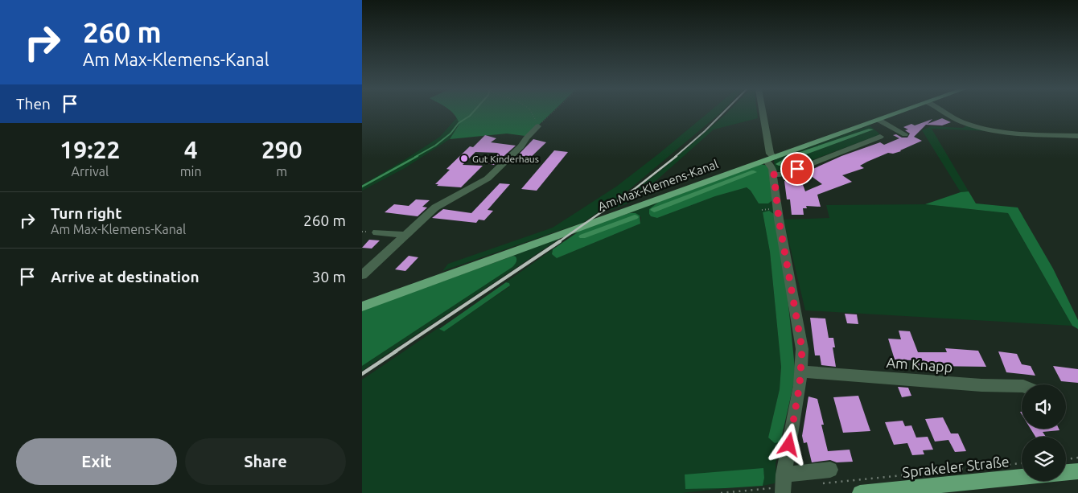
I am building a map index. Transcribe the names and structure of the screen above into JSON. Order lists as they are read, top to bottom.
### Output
{
  "streets": {
    "main road": ["Am Max-Klemens-Kanal", "Sprakeler Straße"],
    "street": ["Am Knapp"]
  },
  "places": ["Gut Kinderhaus"],
  "page": {
    "turn": ["260 m", "Am Max-Klemens-Kanal"],
    "then": "Then",
    "eta": [
      "19:22",
      "Arrival",
      "4",
      "min",
      "290",
      "m"
    ],
    "list": [
      {
        "name": "Turn right",
        "note": "Am Max-Klemens-Kanal",
        "value": "260 m"
      },
      {
        "name": "Arrive at destination",
        "value": "30 m"
      }
    ],
    "buttons": ["Exit", "Share"]
  }
}
